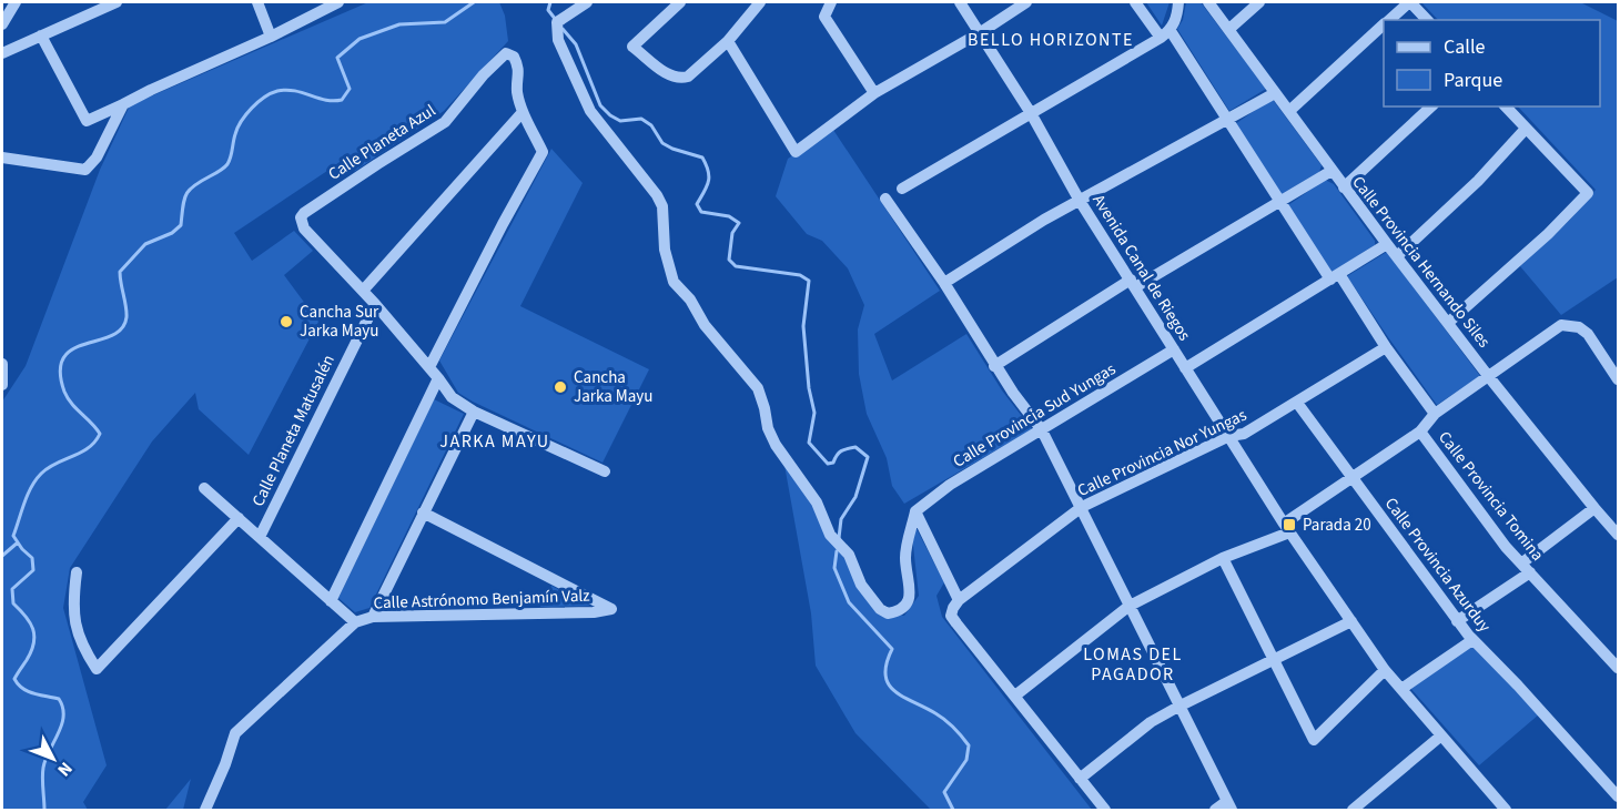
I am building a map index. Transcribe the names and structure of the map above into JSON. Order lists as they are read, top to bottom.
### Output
{
  "streets": {
    "street": [
      "Calle Planeta Azul",
      "Calle Provincia Hernando Siles",
      "Avenida Canal de Riegos",
      "Calle Provincia Sud Yungas",
      "Calle Planeta Matusalén",
      "Calle Provincia Nor Yungas",
      "Calle Provincia Tomina",
      "Calle Provincia Azurduy",
      "Calle Astrónomo Benjamín Valz"
    ]
  },
  "crossings": [
    ["Avenida Canal de Riegos", "Calle Provincia Sud Yungas"],
    ["Avenida Canal de Riegos", "Calle Provincia Nor Yungas"],
    ["Calle Planeta Matusalén", "Calle Astrónomo Benjamín Valz"],
    ["Calle Provincia Nor Yungas", "Calle Provincia Azurduy"]
  ],
  "districts": ["BELLO HORIZONTE", "JARKA MAYU", "LOMAS DEL PAGADOR"],
  "places": {
    "other": ["Cancha Sur Jarka Mayu", "Cancha Jarka Mayu"],
    "transit": ["Parada 20"]
  },
  "legend": ["Calle", "Parque"],
  "north": "bottom right"
}
